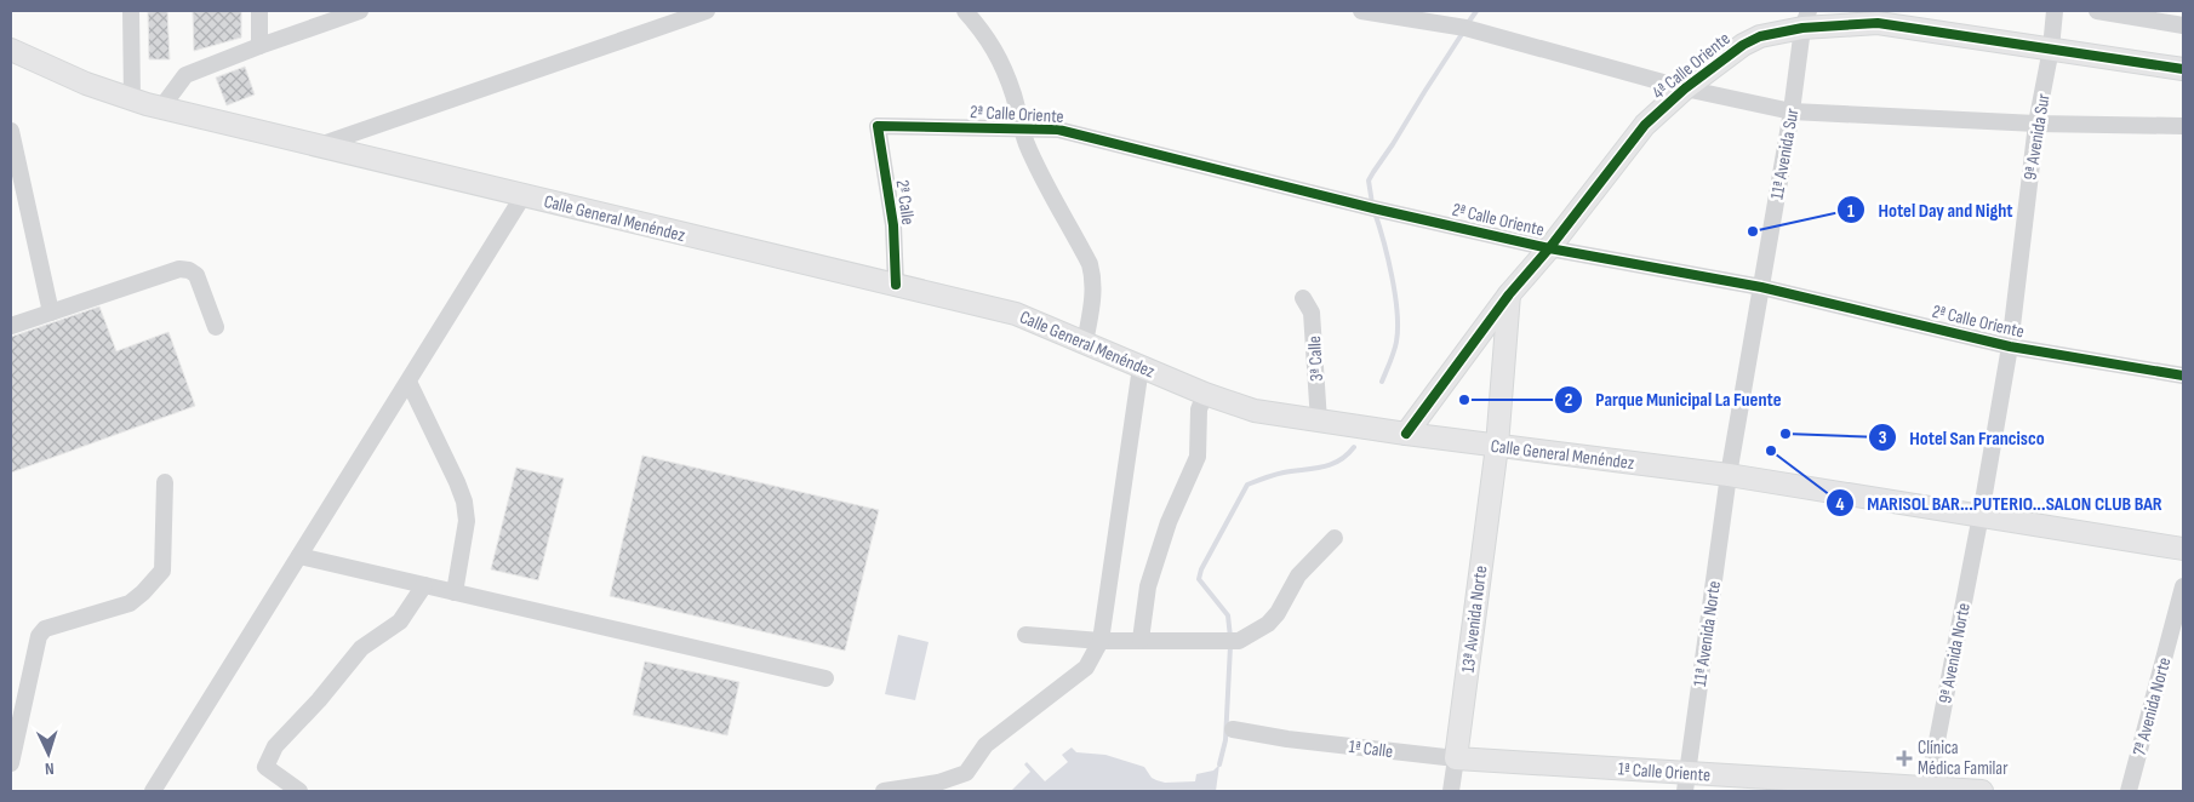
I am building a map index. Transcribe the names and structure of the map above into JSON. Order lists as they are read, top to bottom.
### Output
{
  "streets": {
    "main road": [
      "4ª Calle Oriente",
      "Calle General Menéndez",
      "13ª Avenida Norte",
      "1ª Calle Oriente"
    ],
    "street": [
      "2ª Calle Oriente",
      "9ª Avenida Sur",
      "11ª Avenida Sur",
      "2ª Calle",
      "3ª Calle",
      "11ª Avenida Norte",
      "9ª Avenida Norte",
      "7ª Avenida Norte",
      "1ª Calle"
    ]
  },
  "crossings": [
    ["4ª Calle Oriente", "2ª Calle Oriente"],
    ["4ª Calle Oriente", "9ª Avenida Sur"],
    ["4ª Calle Oriente", "11ª Avenida Sur"],
    ["4ª Calle Oriente", "Calle General Menéndez"],
    ["4ª Calle Oriente", "13ª Avenida Norte"],
    ["2ª Calle Oriente", "9ª Avenida Sur"],
    ["2ª Calle Oriente", "11ª Avenida Sur"],
    ["2ª Calle Oriente", "2ª Calle"],
    ["9ª Avenida Sur", "Calle General Menéndez"],
    ["9ª Avenida Sur", "9ª Avenida Norte"],
    ["11ª Avenida Sur", "Calle General Menéndez"],
    ["11ª Avenida Sur", "11ª Avenida Norte"],
    ["2ª Calle", "Calle General Menéndez"],
    ["Calle General Menéndez", "3ª Calle"],
    ["Calle General Menéndez", "13ª Avenida Norte"],
    ["Calle General Menéndez", "11ª Avenida Norte"],
    ["Calle General Menéndez", "9ª Avenida Norte"],
    ["13ª Avenida Norte", "1ª Calle"],
    ["13ª Avenida Norte", "1ª Calle Oriente"],
    ["11ª Avenida Norte", "1ª Calle Oriente"],
    ["9ª Avenida Norte", "1ª Calle Oriente"],
    ["1ª Calle", "1ª Calle Oriente"]
  ],
  "places": {
    "other": [
      "Hotel Day and Night",
      "Parque Municipal La Fuente",
      "Hotel San Francisco",
      "MARISOL BAR...PUTERIO...SALON CLUB BAR"
    ],
    "health": ["Clínica Médica Familar"]
  },
  "north": "bottom"
}
